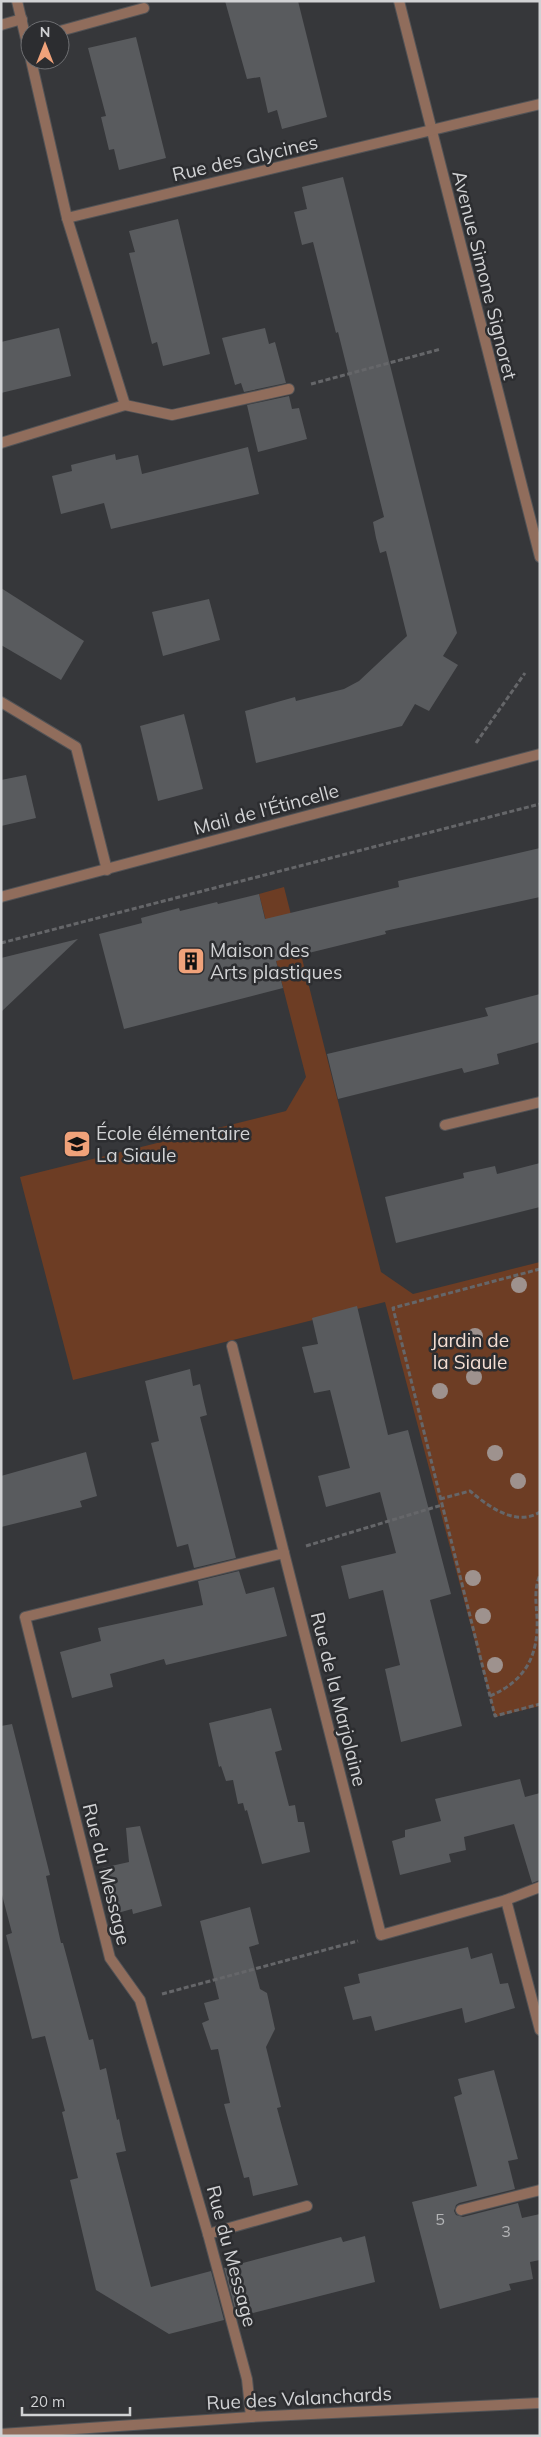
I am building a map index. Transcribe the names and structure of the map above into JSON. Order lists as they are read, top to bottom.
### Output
{
  "streets": {
    "street": [
      "Rue des Glycines",
      "Avenue Simone Signoret",
      "Mail de l'Étincelle",
      "Rue de la Marjolaine",
      "Rue du Message",
      "Rue des Valanchards"
    ]
  },
  "crossings": [
    ["Rue des Glycines", "Avenue Simone Signoret"],
    ["Rue de la Marjolaine", "Rue du Message"],
    ["Rue du Message", "Rue des Valanchards"]
  ],
  "parks": ["Jardin de la Siaule"],
  "places": {
    "building": ["Maison des Arts plastiques"],
    "school or university": ["École élémentaire La Siaule"]
  },
  "house_numbers": ["5", "3"],
  "scale_bar": "20 m",
  "north": "top"
}
